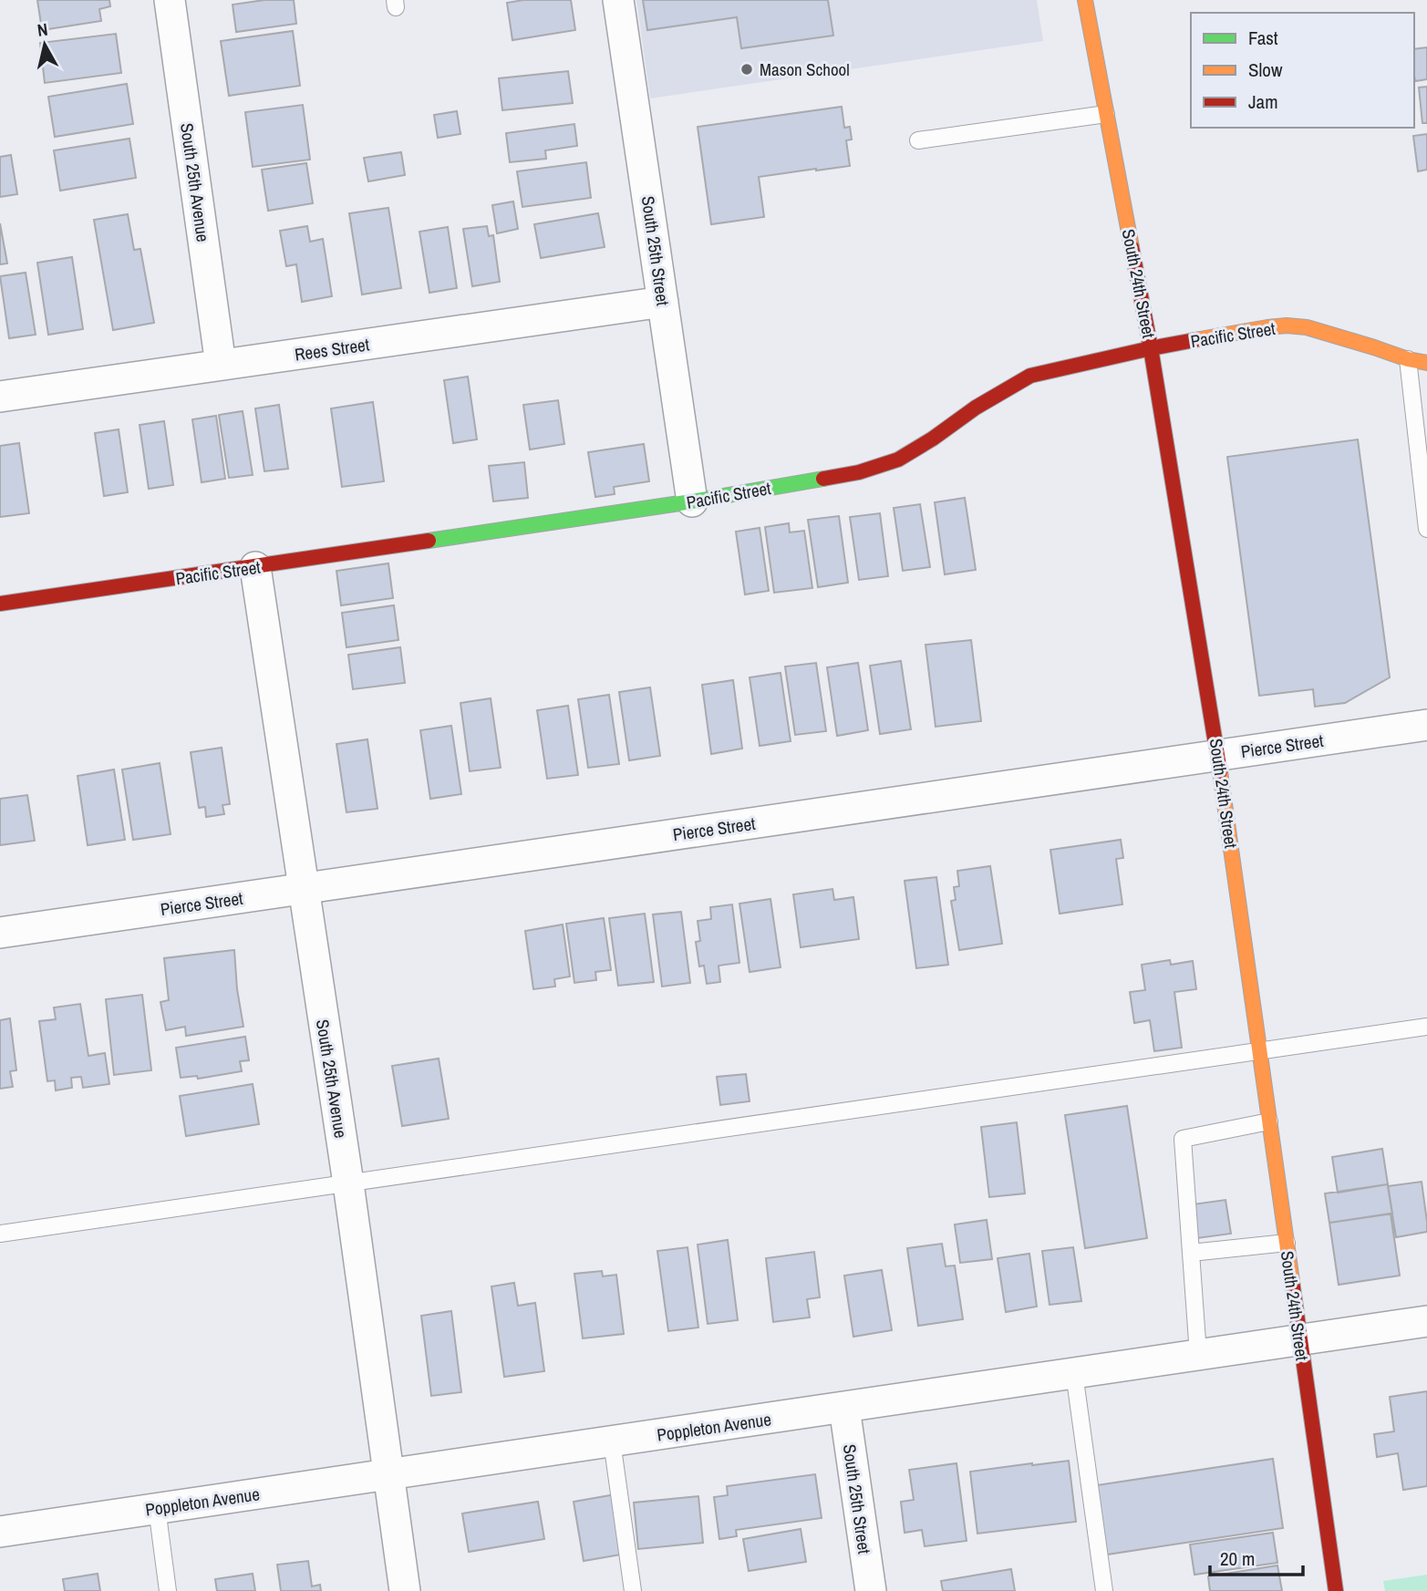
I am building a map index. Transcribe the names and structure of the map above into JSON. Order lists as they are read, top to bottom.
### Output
{
  "streets": {
    "main road": ["South 24th Street", "Pacific Street"],
    "street": [
      "South 25th Avenue",
      "South 25th Street",
      "Rees Street",
      "Pierce Street",
      "Poppleton Avenue"
    ]
  },
  "crossings": [
    ["South 25th Avenue", "Pacific Street"],
    ["South 25th Avenue", "Rees Street"],
    ["South 25th Avenue", "Pierce Street"],
    ["South 25th Avenue", "Poppleton Avenue"],
    ["South 25th Street", "Pacific Street"],
    ["South 25th Street", "Rees Street"],
    ["South 25th Street", "Poppleton Avenue"],
    ["South 24th Street", "Pacific Street"],
    ["South 24th Street", "Pierce Street"],
    ["South 24th Street", "Poppleton Avenue"]
  ],
  "places": ["Mason School"],
  "legend": ["Fast", "Slow", "Jam"],
  "scale_bar": "20 m",
  "north": "top"
}
